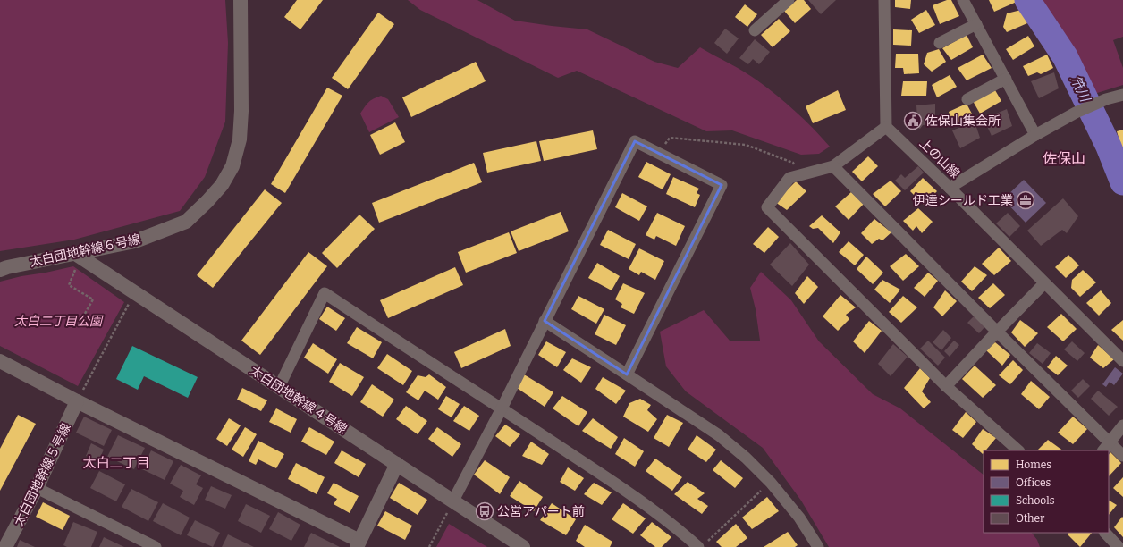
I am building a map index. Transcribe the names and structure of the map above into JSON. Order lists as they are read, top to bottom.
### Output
{
  "streets": {
    "street": [
      "上の山線",
      "太白団地幹線６号線",
      "太白団地幹線４号線",
      "太白団地幹線５号線"
    ]
  },
  "crossings": [
    ["太白団地幹線６号線", "太白団地幹線４号線"]
  ],
  "districts": ["佐保山", "太白二丁目"],
  "water": ["笊川"],
  "parks": ["太白二丁目公園"],
  "places": {
    "public building": ["佐保山集会所"],
    "office": ["伊達シールド工業"],
    "bus stop": ["公営アパート前"]
  },
  "legend": [
    "Homes",
    "Offices",
    "Schools",
    "Other"
  ]
}
